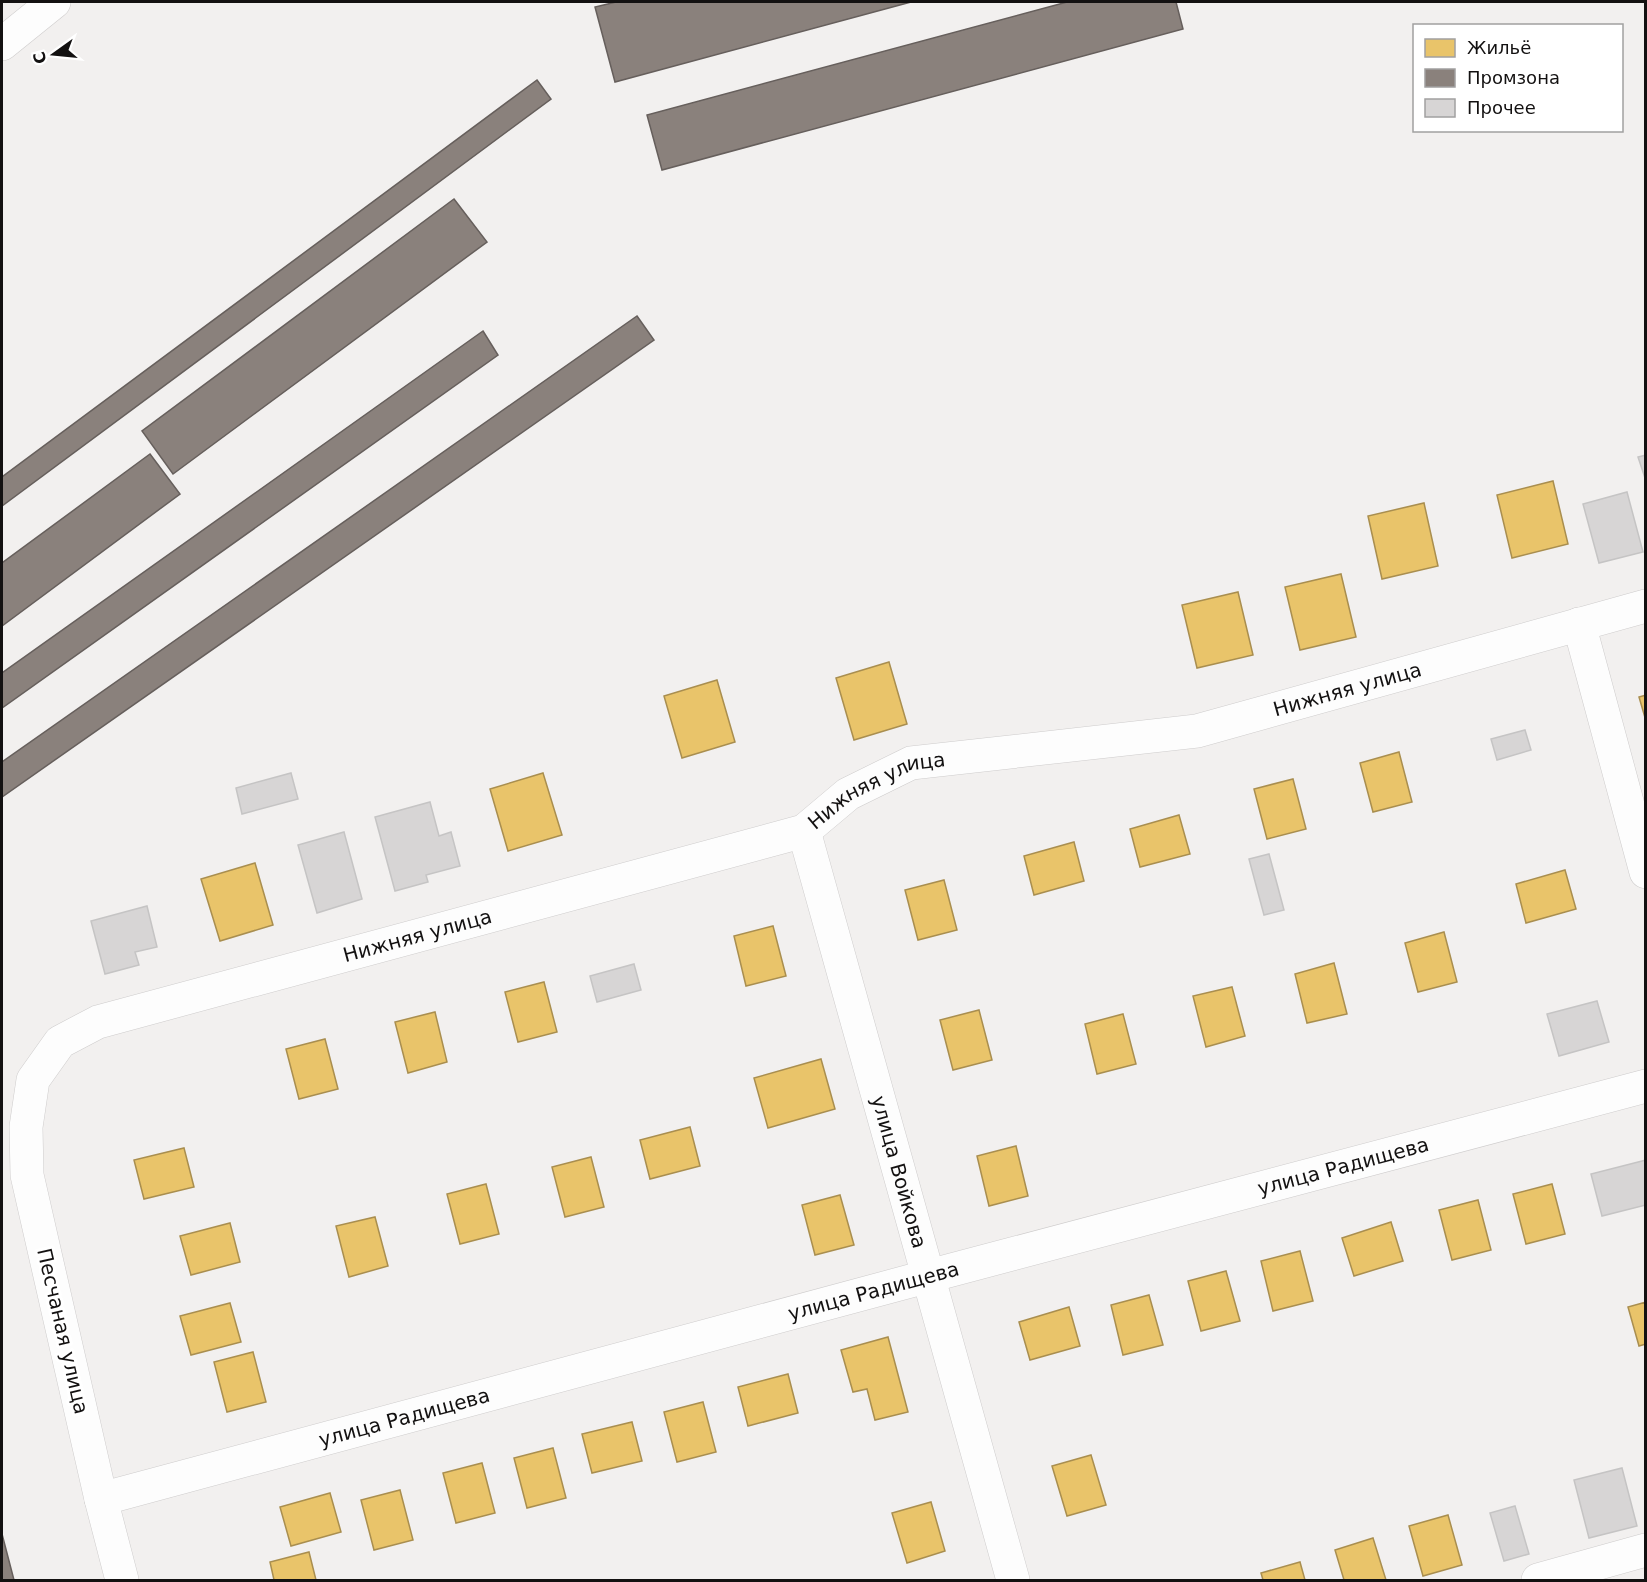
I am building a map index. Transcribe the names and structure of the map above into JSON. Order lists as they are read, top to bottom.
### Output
{
  "streets": {
    "street": [
      "Нижняя улица",
      "улица Радищева",
      "улица Войкова",
      "Песчаная улица"
    ]
  },
  "crossings": [
    ["Нижняя улица", "улица Войкова"],
    ["Нижняя улица", "Песчаная улица"],
    ["улица Радищева", "улица Войкова"],
    ["улица Радищева", "Песчаная улица"]
  ],
  "legend": ["Жильё", "Промзона", "Прочее"],
  "north": "left"
}
